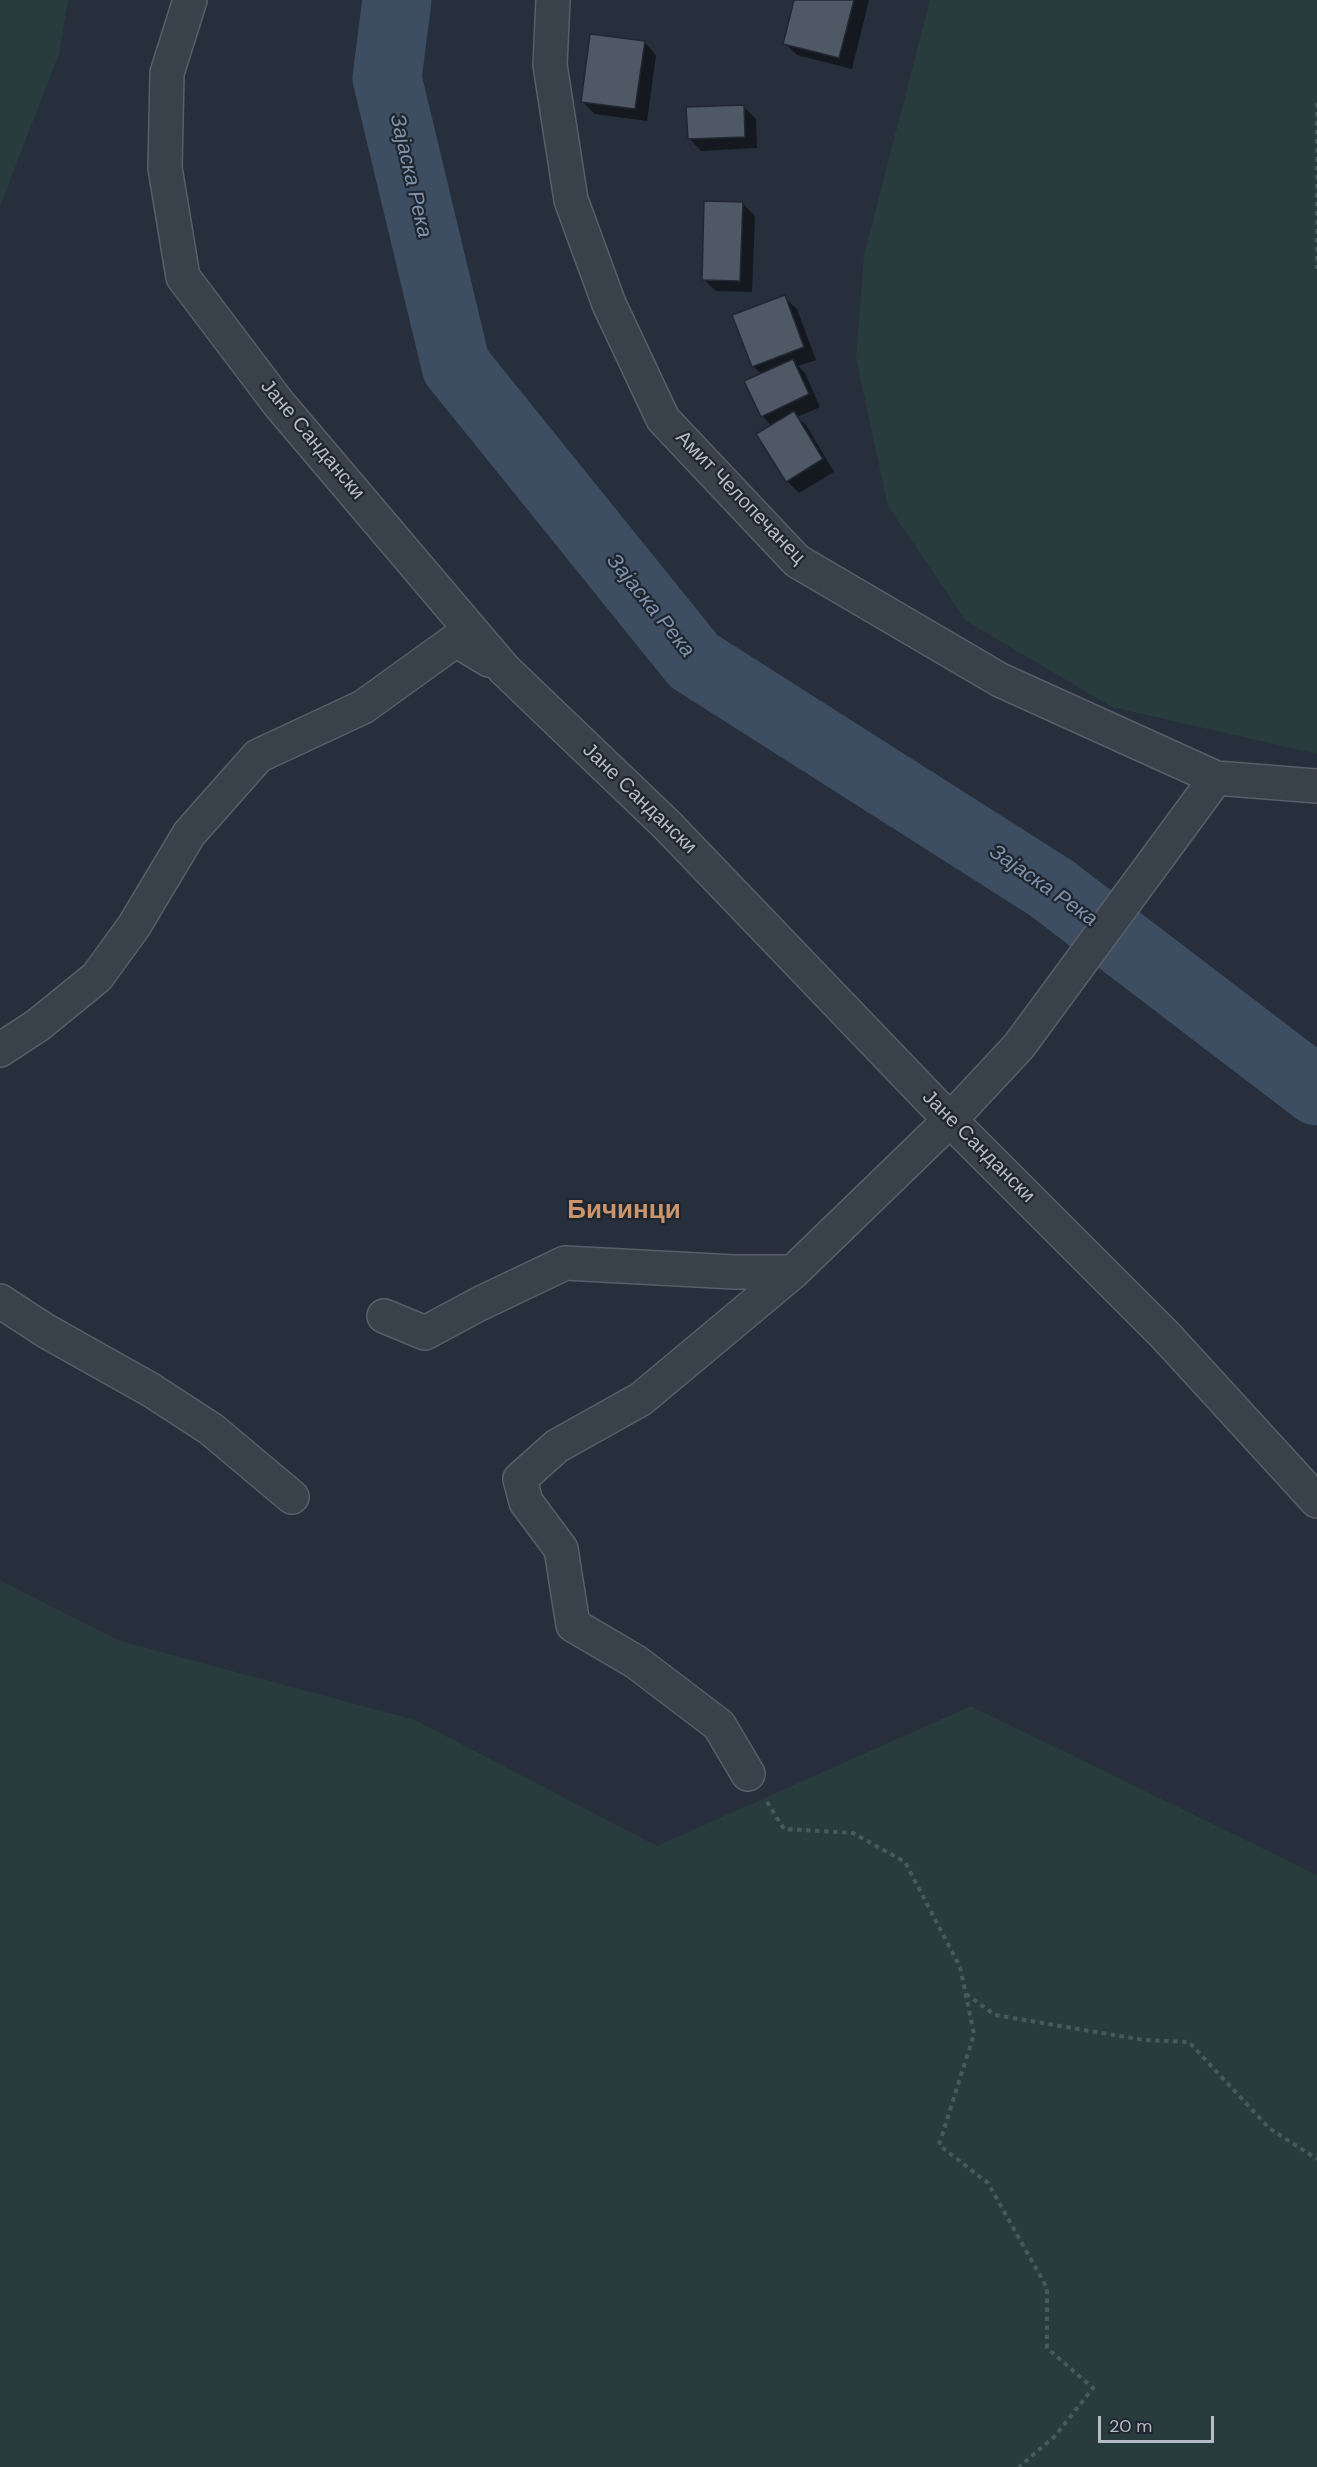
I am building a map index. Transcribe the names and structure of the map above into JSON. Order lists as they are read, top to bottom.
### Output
{
  "streets": {
    "street": ["Јане Сандански", "Амит Челопечанец"]
  },
  "districts": ["Бичинци"],
  "water": ["Зајаска Река"],
  "scale_bar": "20 m"
}
